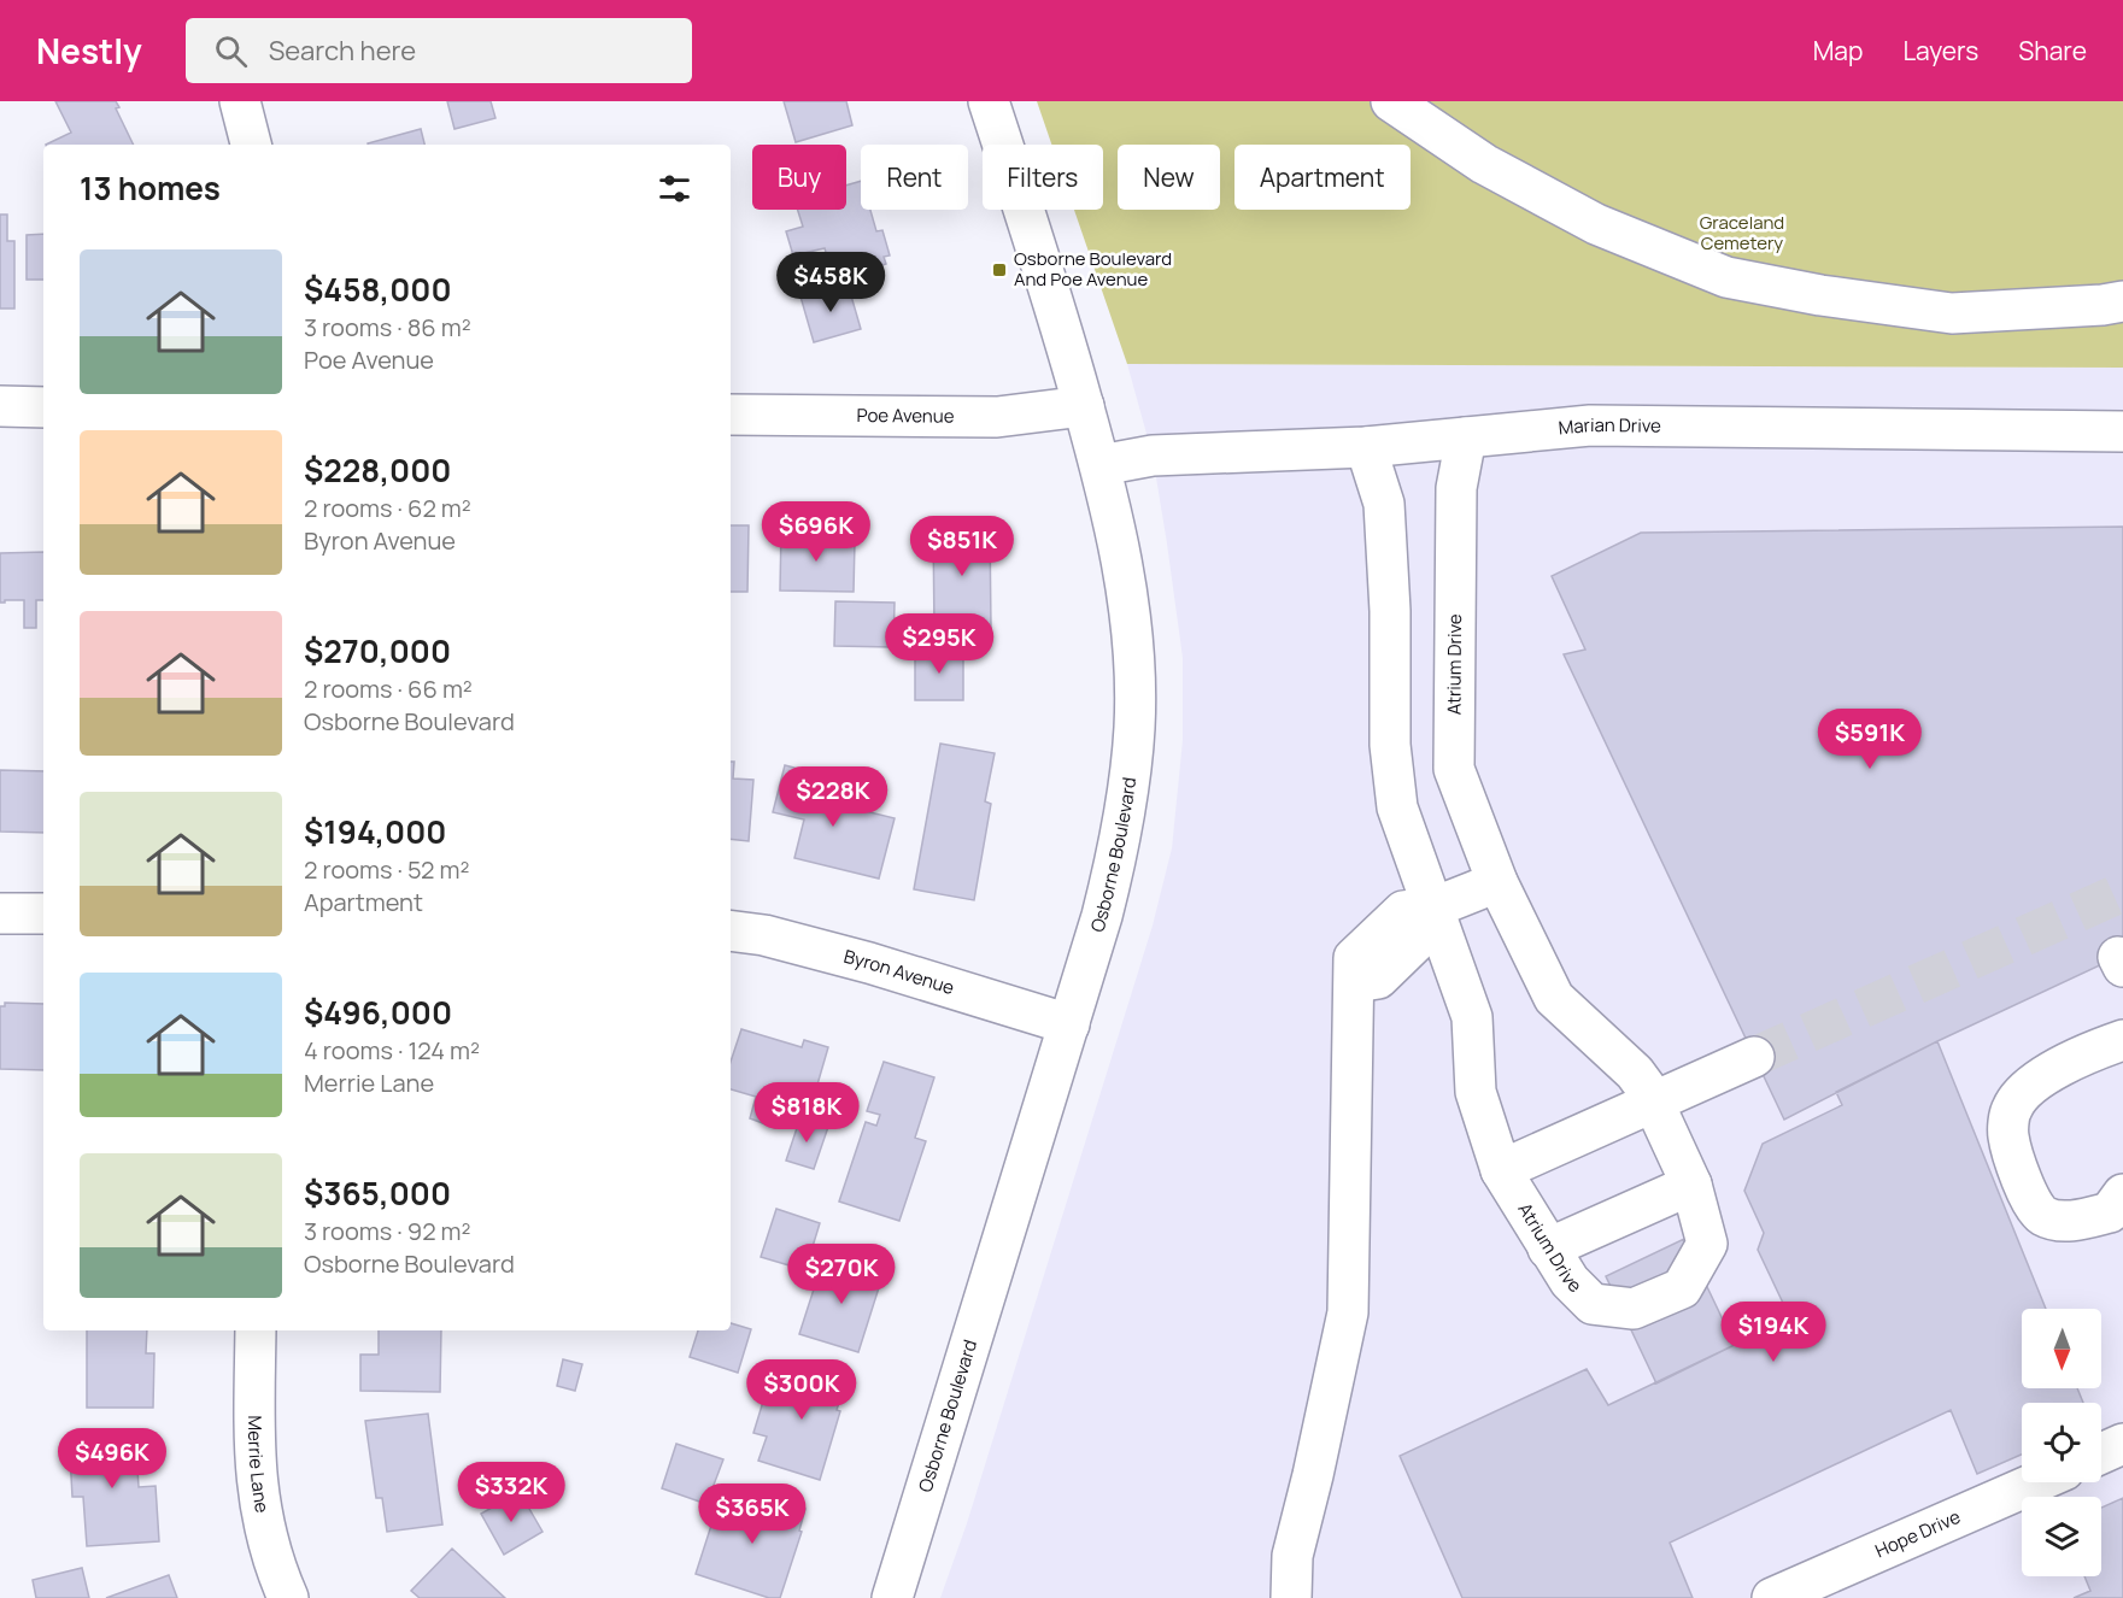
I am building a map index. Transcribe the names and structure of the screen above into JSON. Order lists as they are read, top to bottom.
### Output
{
  "streets": {
    "street": [
      "Poe Avenue",
      "Marian Drive",
      "Atrium Drive",
      "Osborne Boulevard",
      "Byron Avenue",
      "Merrie Lane",
      "Hope Drive"
    ]
  },
  "crossings": [
    ["Poe Avenue", "Osborne Boulevard"],
    ["Marian Drive", "Atrium Drive"],
    ["Marian Drive", "Osborne Boulevard"],
    ["Osborne Boulevard", "Byron Avenue"]
  ],
  "parks": ["Graceland Cemetery"],
  "places": {
    "transit": ["Osborne Boulevard And Poe Avenue"]
  },
  "north": "bottom",
  "page": {
    "header": "Nestly",
    "search": "Search here",
    "nav": ["Map", "Layers", "Share"],
    "chip": [
      "Buy",
      "Rent",
      "Filters",
      "New",
      "Apartment"
    ],
    "heading": "13 homes",
    "list": [
      {
        "name": "$458,000",
        "note": "3 rooms · 86 m² · Poe Avenue"
      },
      {
        "name": "$228,000",
        "note": "2 rooms · 62 m² · Byron Avenue"
      },
      {
        "name": "$270,000",
        "note": "2 rooms · 66 m² · Osborne Boulevard"
      },
      {
        "name": "$194,000",
        "note": "2 rooms · 52 m² · Apartment"
      },
      {
        "name": "$496,000",
        "note": "4 rooms · 124 m² · Merrie Lane"
      },
      {
        "name": "$365,000",
        "note": "3 rooms · 92 m² · Osborne Boulevard"
      }
    ],
    "price": [
      "$458K",
      "$696K",
      "$851K",
      "$295K",
      "$591K",
      "$228K",
      "$818K",
      "$270K",
      "$194K",
      "$300K",
      "$496K",
      "$332K",
      "$365K"
    ]
  }
}
